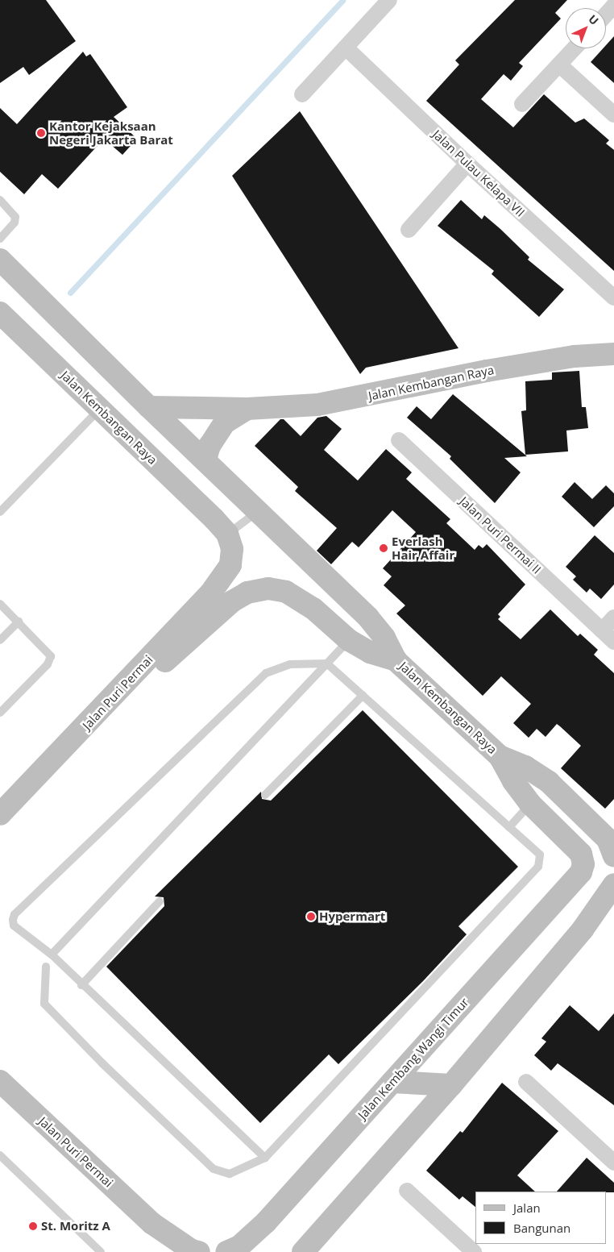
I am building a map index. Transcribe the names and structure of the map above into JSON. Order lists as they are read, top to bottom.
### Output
{
  "streets": {
    "main road": ["Jalan Kembangan Raya", "Jalan Puri Permai", "Jalan Kembang Wangi Timur"],
    "street": ["Jalan Pulau Kelapa VII", "Jalan Puri Permai II"]
  },
  "crossings": [
    ["Jalan Kembangan Raya", "Jalan Puri Permai"],
    ["Jalan Kembangan Raya", "Jalan Kembang Wangi Timur"]
  ],
  "places": [
    "Kantor Kejaksaan Negeri Jakarta Barat",
    "Everlash Hair Affair",
    "Hypermart",
    "St. Moritz A"
  ],
  "legend": ["Jalan", "Bangunan"],
  "north": "top right"
}
